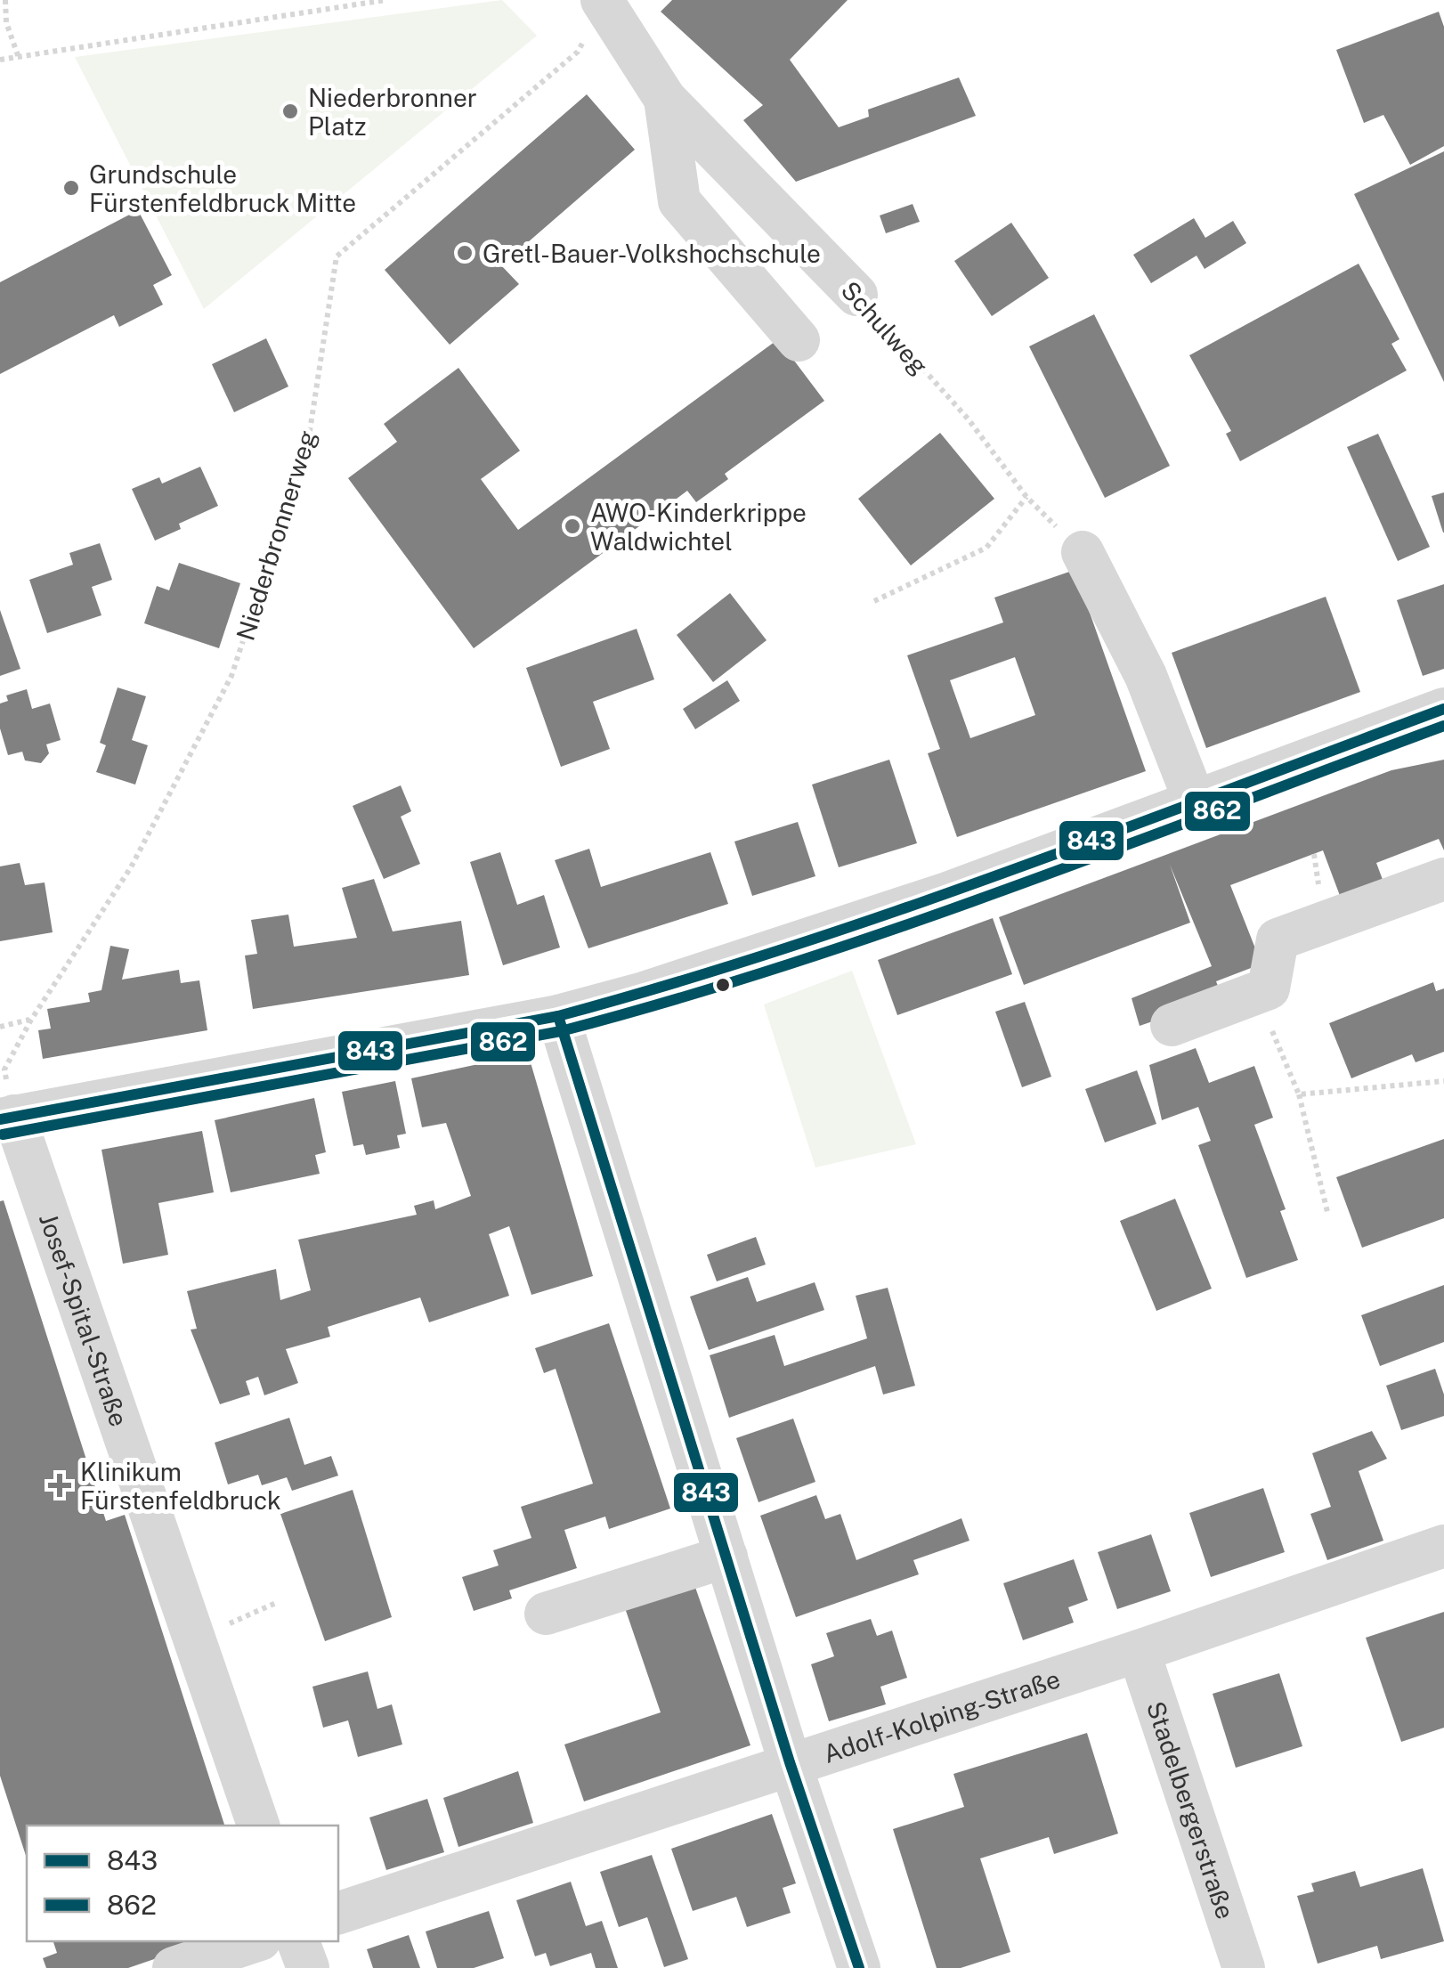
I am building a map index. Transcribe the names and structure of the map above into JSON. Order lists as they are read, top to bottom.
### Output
{
  "streets": {
    "street": [
      "Schulweg",
      "Josef-Spital-Straße",
      "Adolf-Kolping-Straße",
      "Stadelbergerstraße"
    ],
    "path": ["Niederbronnerweg"]
  },
  "crossings": [
    ["Adolf-Kolping-Straße", "Stadelbergerstraße"]
  ],
  "places": {
    "other": [
      "Niederbronner Platz",
      "Grundschule Fürstenfeldbruck Mitte",
      "Gretl-Bauer-Volkshochschule",
      "AWO-Kinderkrippe Waldwichtel"
    ],
    "health": ["Klinikum Fürstenfeldbruck"]
  },
  "lines": ["transit line 843", "transit line 862"],
  "legend": ["843", "862"]
}
